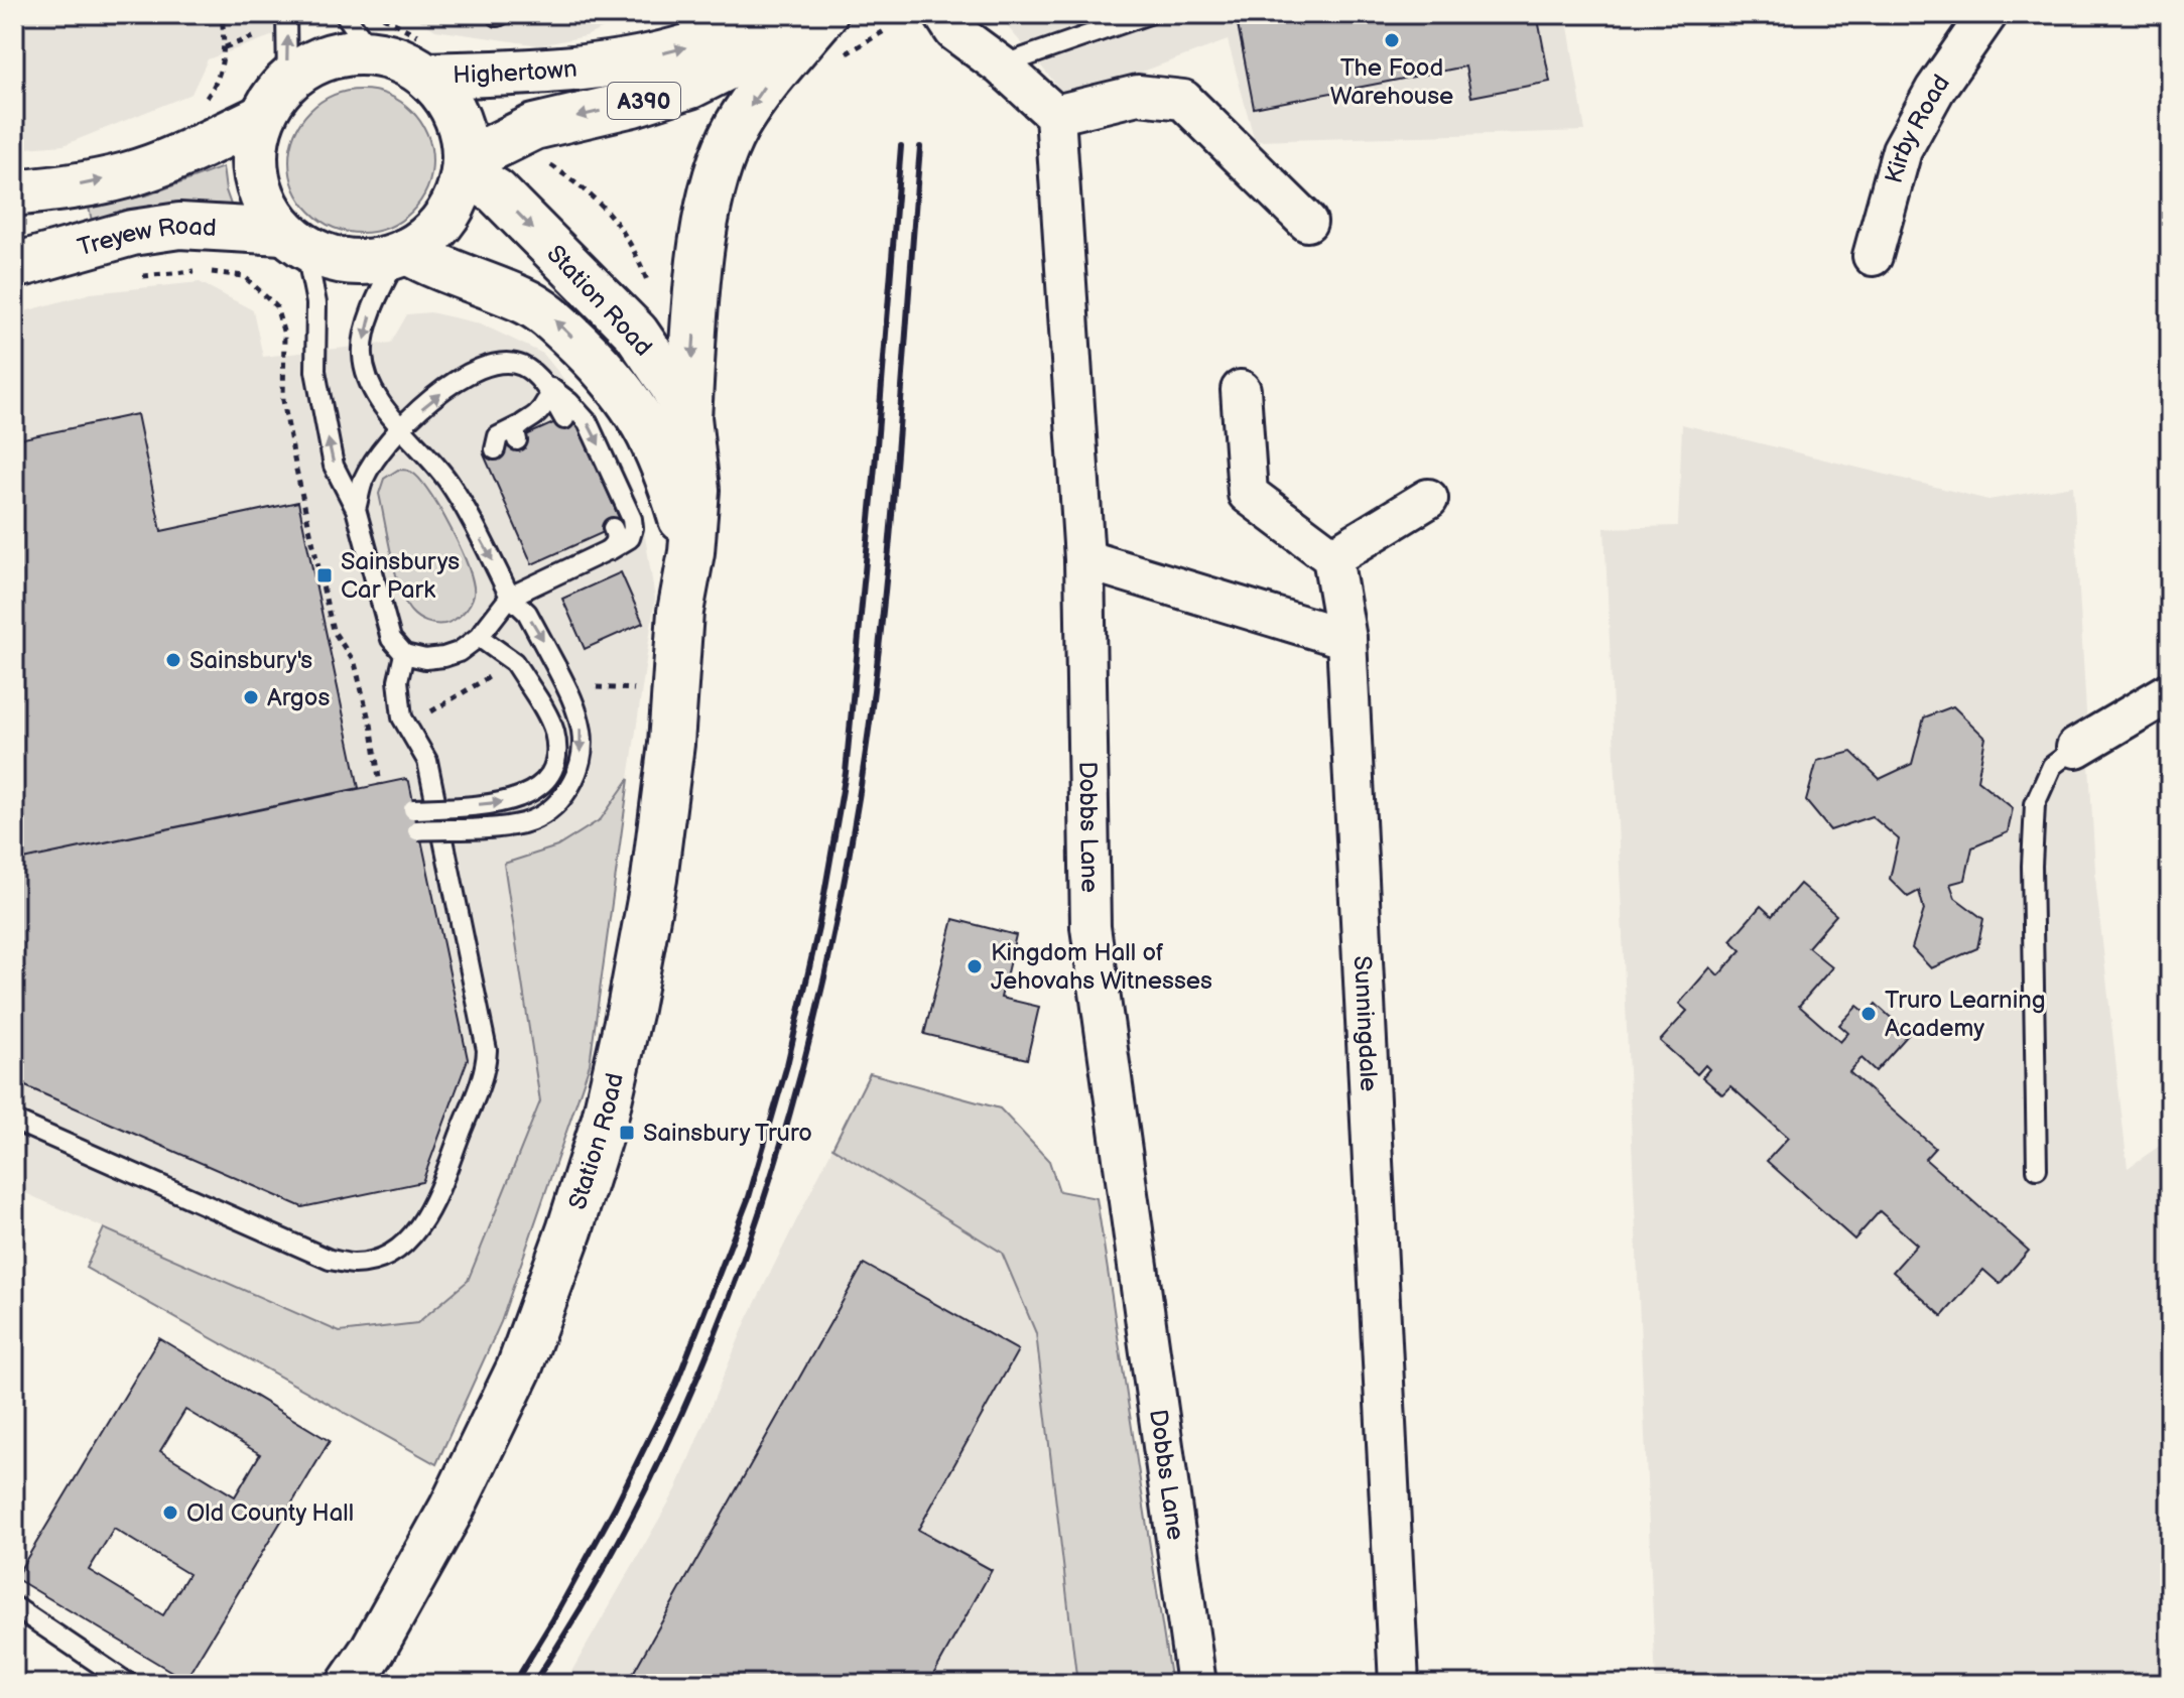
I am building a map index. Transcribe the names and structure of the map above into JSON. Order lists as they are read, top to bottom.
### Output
{
  "streets": {
    "main road": [
      "Highertown",
      "A390",
      "Treyew Road",
      "Station Road"
    ],
    "street": ["Kirby Road", "Dobbs Lane", "Sunningdale"]
  },
  "crossings": [
    ["Highertown", "Treyew Road"],
    ["Highertown", "Station Road"],
    ["Treyew Road", "Station Road"]
  ],
  "places": {
    "other": [
      "The Food Warehouse",
      "Sainsbury's",
      "Argos",
      "Kingdom Hall of Jehovahs Witnesses",
      "Truro Learning Academy",
      "Old County Hall"
    ],
    "transit": ["Sainsburys Car Park", "Sainsbury Truro"]
  }
}
